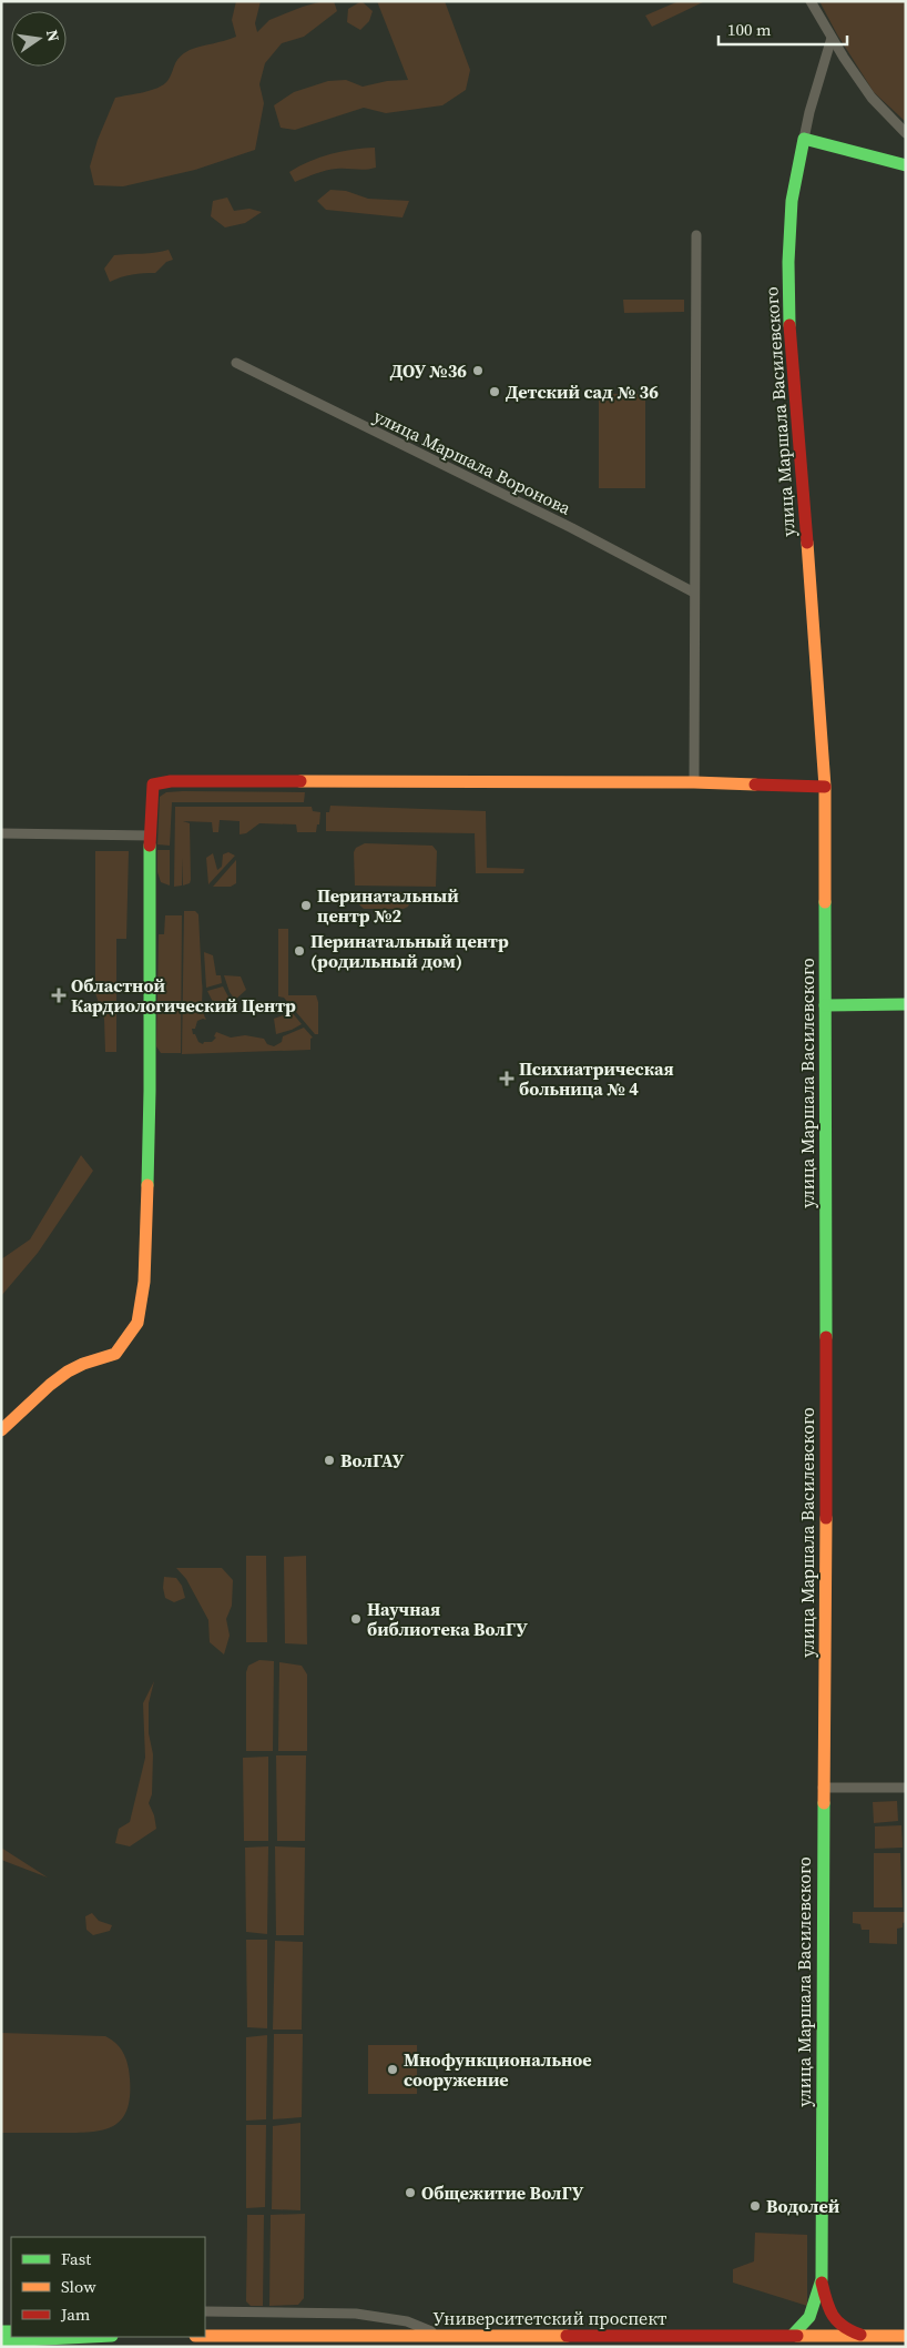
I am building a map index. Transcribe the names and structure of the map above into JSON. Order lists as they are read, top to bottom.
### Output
{
  "streets": {
    "main road": ["улица Маршала Василевского", "Университетский проспект"],
    "street": ["улица Маршала Воронова"]
  },
  "crossings": [
    ["улица Маршала Василевского", "Университетский проспект"]
  ],
  "places": {
    "other": [
      "ДОУ №36",
      "Детский сад № 36",
      "Перинатальный центр №2",
      "Перинатальный центр (родильный дом)",
      "ВолГАУ",
      "Научная библиотека ВолГУ",
      "Мнофункциональное сооружение",
      "Общежитие ВолГУ",
      "Водолей"
    ],
    "health": ["Областной Кардиологический Центр", "Психиатрическая больница № 4"]
  },
  "legend": ["Fast", "Slow", "Jam"],
  "scale_bar": "100 m",
  "north": "right"
}
